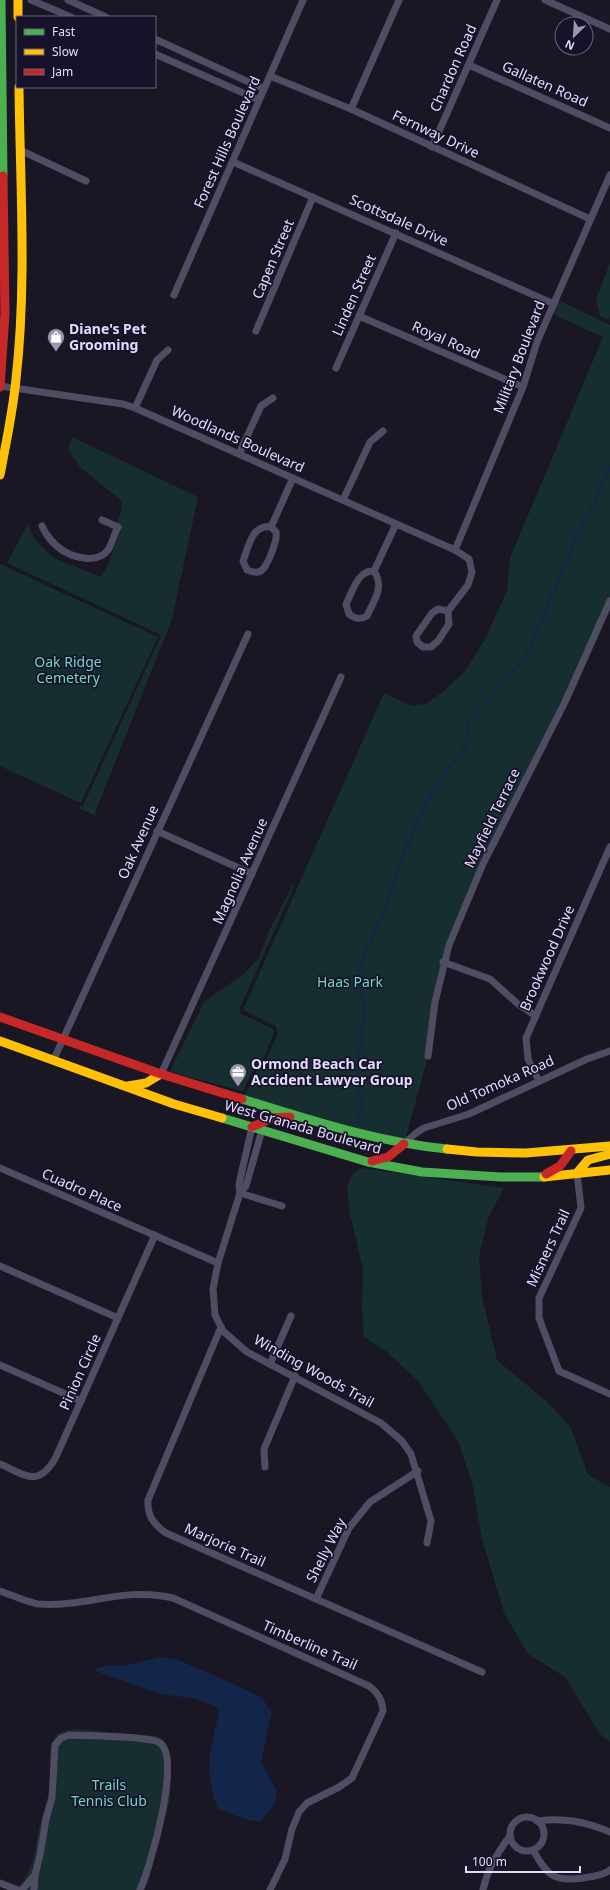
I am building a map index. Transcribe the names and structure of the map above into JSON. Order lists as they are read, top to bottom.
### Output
{
  "streets": {
    "main road": ["West Granada Boulevard"],
    "street": [
      "Chardon Road",
      "Gallaten Road",
      "Fernway Drive",
      "Forest Hills Boulevard",
      "Scottsdale Drive",
      "Capen Street",
      "Linden Street",
      "Royal Road",
      "Military Boulevard",
      "Woodlands Boulevard",
      "Mayfield Terrace",
      "Oak Avenue",
      "Magnolia Avenue",
      "Brookwood Drive",
      "Old Tomoka Road",
      "Cuadro Place",
      "Misners Trail",
      "Winding Woods Trail",
      "Pinion Circle",
      "Marjorie Trail",
      "Shelly Way",
      "Timberline Trail"
    ]
  },
  "crossings": [
    ["Chardon Road", "Gallaten Road"],
    ["Chardon Road", "Fernway Drive"],
    ["Fernway Drive", "Forest Hills Boulevard"],
    ["Fernway Drive", "Military Boulevard"],
    ["Forest Hills Boulevard", "Scottsdale Drive"],
    ["Scottsdale Drive", "Capen Street"],
    ["Scottsdale Drive", "Linden Street"],
    ["Scottsdale Drive", "Military Boulevard"],
    ["Linden Street", "Royal Road"],
    ["Royal Road", "Military Boulevard"],
    ["Military Boulevard", "Woodlands Boulevard"],
    ["Oak Avenue", "West Granada Boulevard"],
    ["Magnolia Avenue", "West Granada Boulevard"],
    ["Brookwood Drive", "Old Tomoka Road"],
    ["Old Tomoka Road", "West Granada Boulevard"],
    ["West Granada Boulevard", "Misners Trail"],
    ["West Granada Boulevard", "Winding Woods Trail"],
    ["Cuadro Place", "Winding Woods Trail"],
    ["Cuadro Place", "Pinion Circle"],
    ["Winding Woods Trail", "Marjorie Trail"],
    ["Winding Woods Trail", "Shelly Way"],
    ["Marjorie Trail", "Shelly Way"]
  ],
  "parks": ["Oak Ridge Cemetery", "Haas Park", "Trails Tennis Club"],
  "places": {
    "shop": ["Diane's Pet Grooming"],
    "office": ["Ormond Beach Car Accident Lawyer Group"]
  },
  "legend": ["Fast", "Slow", "Jam"],
  "scale_bar": "100 m",
  "north": "bottom left"
}
